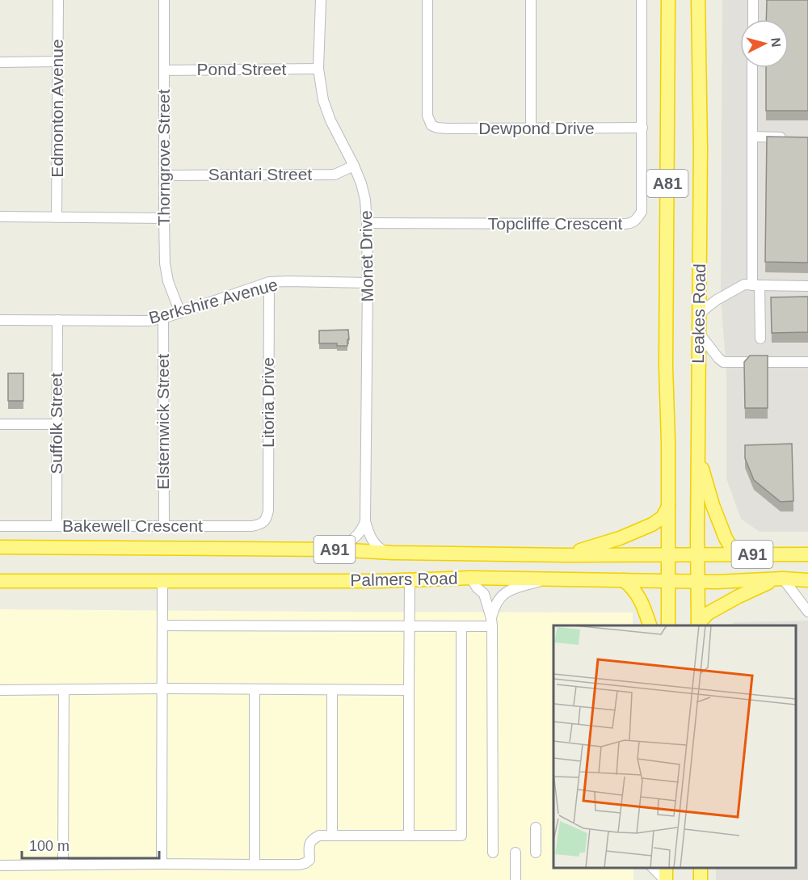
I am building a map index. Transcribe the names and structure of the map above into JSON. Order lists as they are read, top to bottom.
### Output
{
  "streets": {
    "highway": [
      "A81",
      "Leakes Road",
      "A91",
      "Palmers Road"
    ],
    "street": [
      "Pond Street",
      "Edmonton Avenue",
      "Dewpond Drive",
      "Thorngrove Street",
      "Santari Street",
      "Topcliffe Crescent",
      "Monet Drive",
      "Berkshire Avenue",
      "Litoria Drive",
      "Elsternwick Street",
      "Suffolk Street",
      "Bakewell Crescent"
    ]
  },
  "crossings": [
    ["Pond Street", "Thorngrove Street"],
    ["Pond Street", "Monet Drive"],
    ["Dewpond Drive", "Topcliffe Crescent"],
    ["Thorngrove Street", "Santari Street"],
    ["Thorngrove Street", "Berkshire Avenue"],
    ["Santari Street", "Monet Drive"],
    ["Topcliffe Crescent", "Monet Drive"],
    ["Monet Drive", "Berkshire Avenue"],
    ["Monet Drive", "Palmers Road"],
    ["Berkshire Avenue", "Litoria Drive"],
    ["Berkshire Avenue", "Elsternwick Street"],
    ["Berkshire Avenue", "Suffolk Street"],
    ["Leakes Road", "Palmers Road"],
    ["Litoria Drive", "Bakewell Crescent"],
    ["Elsternwick Street", "Bakewell Crescent"],
    ["Suffolk Street", "Bakewell Crescent"]
  ],
  "scale_bar": "100 m",
  "north": "right"
}
